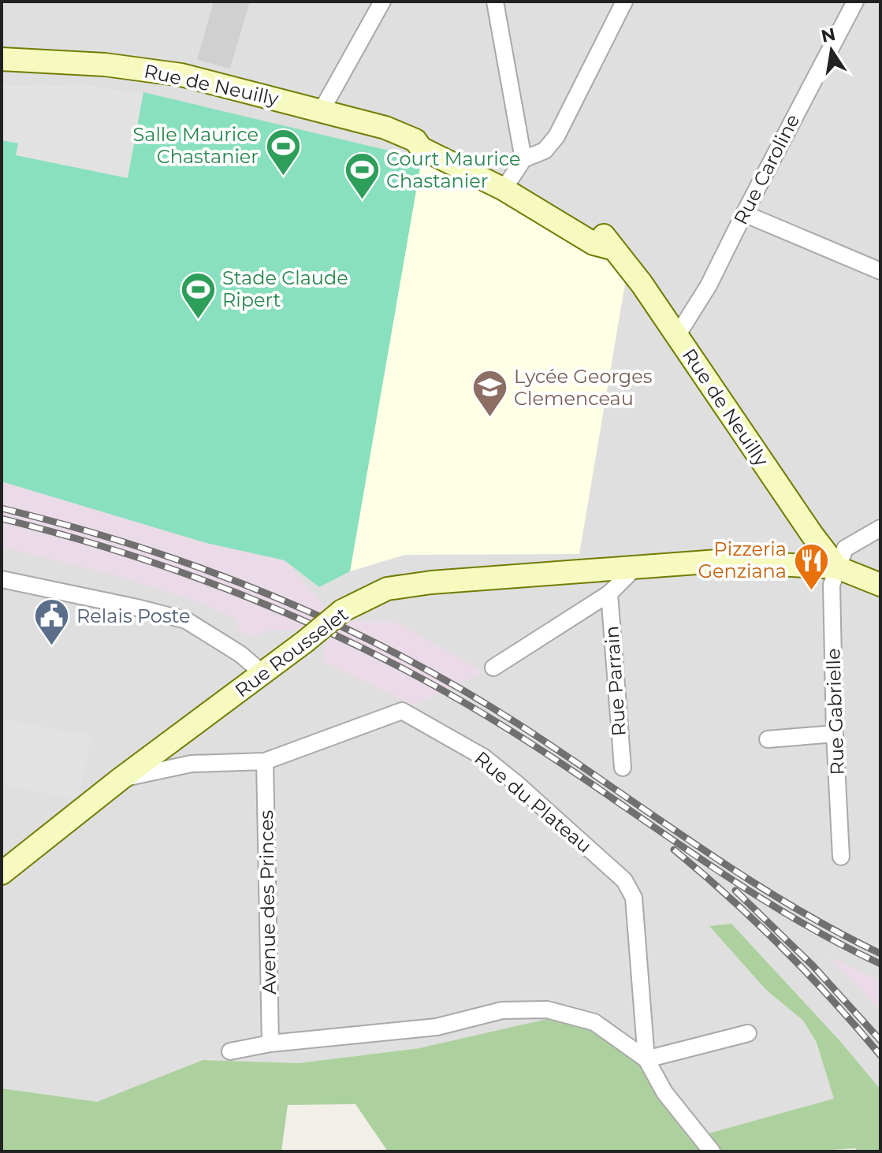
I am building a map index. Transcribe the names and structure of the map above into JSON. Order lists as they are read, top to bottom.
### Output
{
  "streets": {
    "main road": ["Rue de Neuilly", "Rue Rousselet"],
    "street": [
      "Rue Caroline",
      "Rue Parrain",
      "Rue Gabrielle",
      "Rue du Plateau",
      "Avenue des Princes"
    ]
  },
  "crossings": [
    ["Rue de Neuilly", "Rue Caroline"],
    ["Rue de Neuilly", "Rue Rousselet"],
    ["Rue de Neuilly", "Rue Gabrielle"],
    ["Rue Rousselet", "Rue Gabrielle"],
    ["Rue Rousselet", "Rue du Plateau"],
    ["Rue du Plateau", "Avenue des Princes"]
  ],
  "places": {
    "sports": ["Salle Maurice Chastanier", "Court Maurice Chastanier", "Stade Claude Ripert"],
    "school or university": ["Lycée Georges Clemenceau"],
    "restaurant": ["Pizzeria Genziana"],
    "public building": ["Relais Poste"]
  },
  "north": "top"
}
